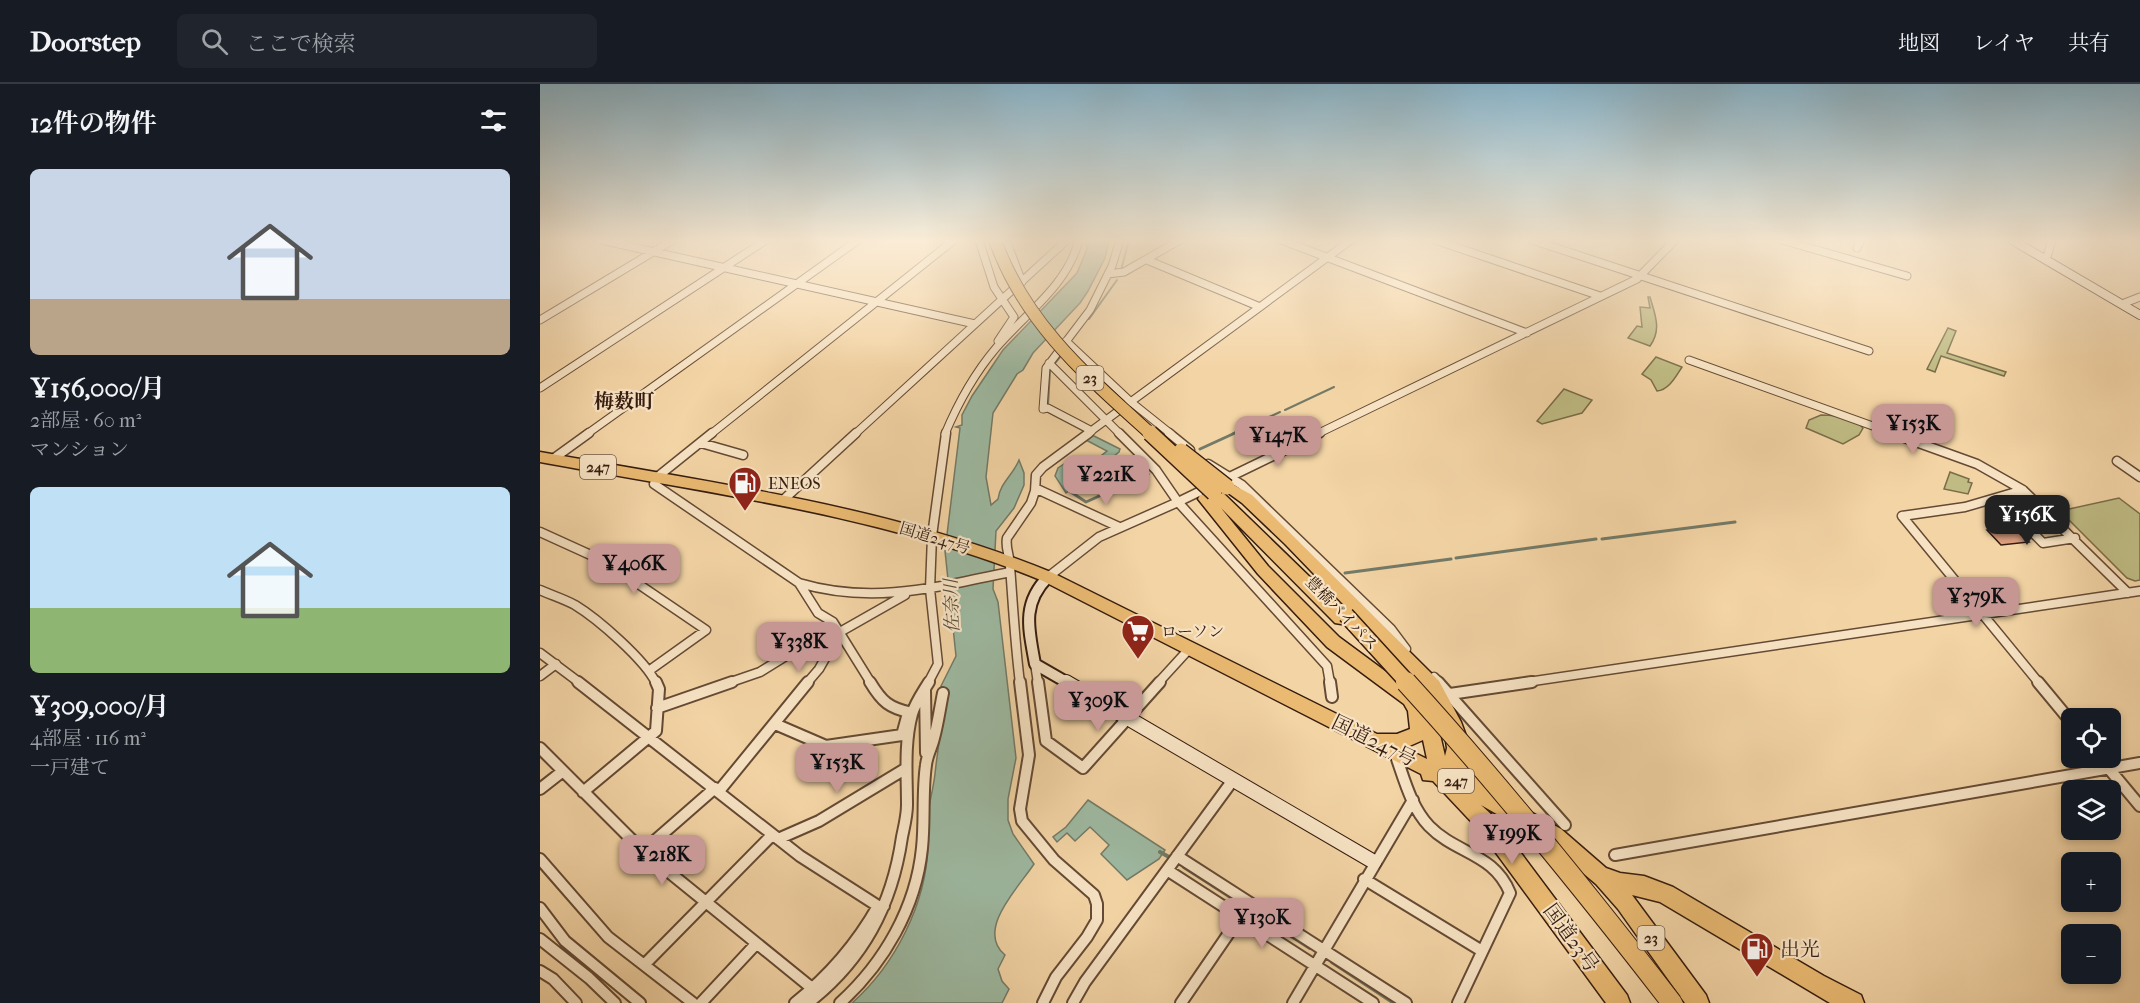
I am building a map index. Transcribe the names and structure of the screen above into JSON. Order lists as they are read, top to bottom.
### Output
{
  "streets": {
    "highway": [
      "23",
      "247",
      "国道247号",
      "豊橋バイパス",
      "国道23号"
    ]
  },
  "crossings": [
    ["23", "国道247号"],
    ["23", "豊橋バイパス"],
    ["国道247号", "国道23号"]
  ],
  "districts": ["梅薮町"],
  "water": ["佐奈川"],
  "places": {
    "fuel station": ["ENEOS", "出光"],
    "supermarket": ["ローソン"]
  },
  "page": {
    "header": "Doorstep",
    "search": "ここで検索",
    "nav": ["地図", "レイヤ", "共有"],
    "heading": "12件の物件",
    "list": [
      {
        "name": "¥156,000/月",
        "note": "2部屋 · 60 m² · マンション"
      },
      {
        "name": "¥309,000/月",
        "note": "4部屋 · 116 m² · 一戸建て"
      }
    ],
    "price": [
      "¥153K",
      "¥147K",
      "¥221K",
      "¥156K",
      "¥406K",
      "¥379K",
      "¥338K",
      "¥309K",
      "¥153K",
      "¥199K",
      "¥218K",
      "¥130K"
    ],
    "map_buttons": ["+", "−"]
  }
}
